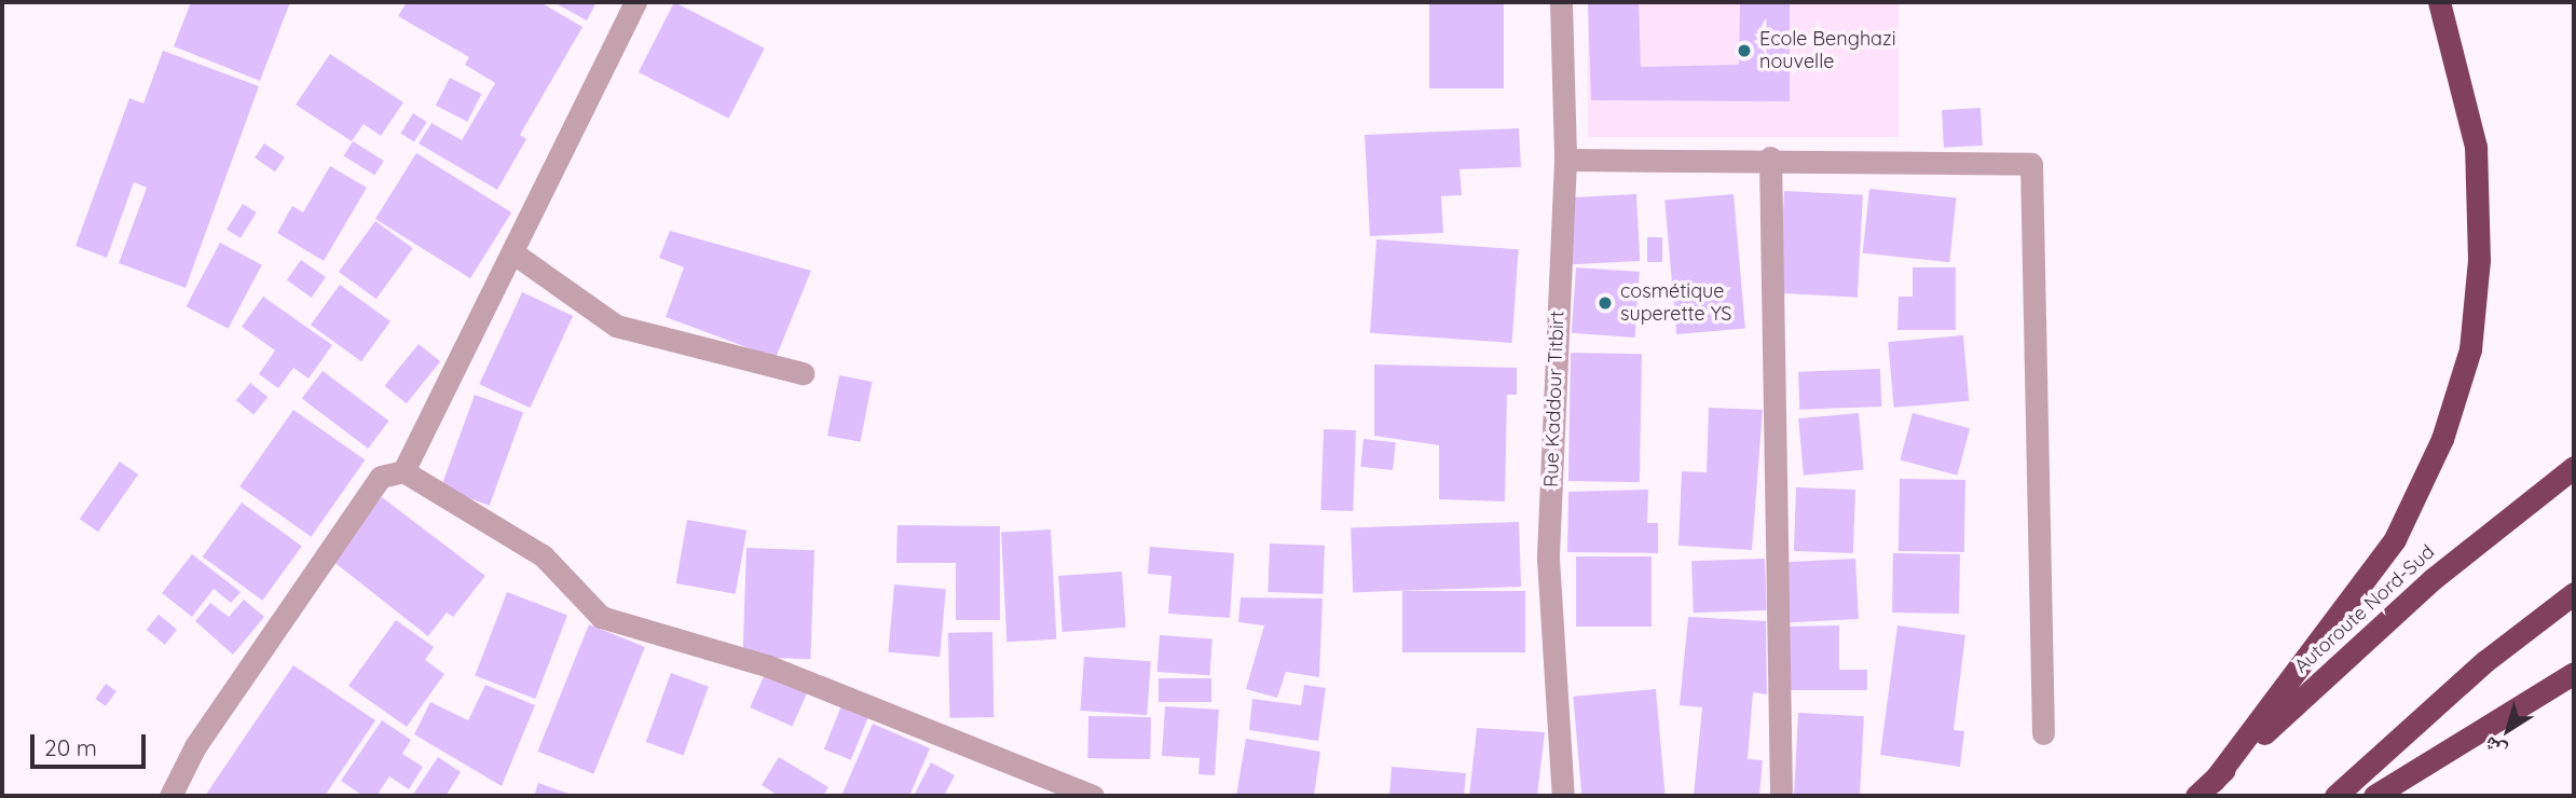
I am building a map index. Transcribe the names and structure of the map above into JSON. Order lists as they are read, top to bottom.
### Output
{
  "streets": {
    "highway": ["Autoroute Nord-Sud"],
    "street": ["Rue Kaddour Titbirt"]
  },
  "places": ["Ecole Benghazi nouvelle", "cosmétique superette YS"],
  "scale_bar": "20 m",
  "north": "bottom left"
}
